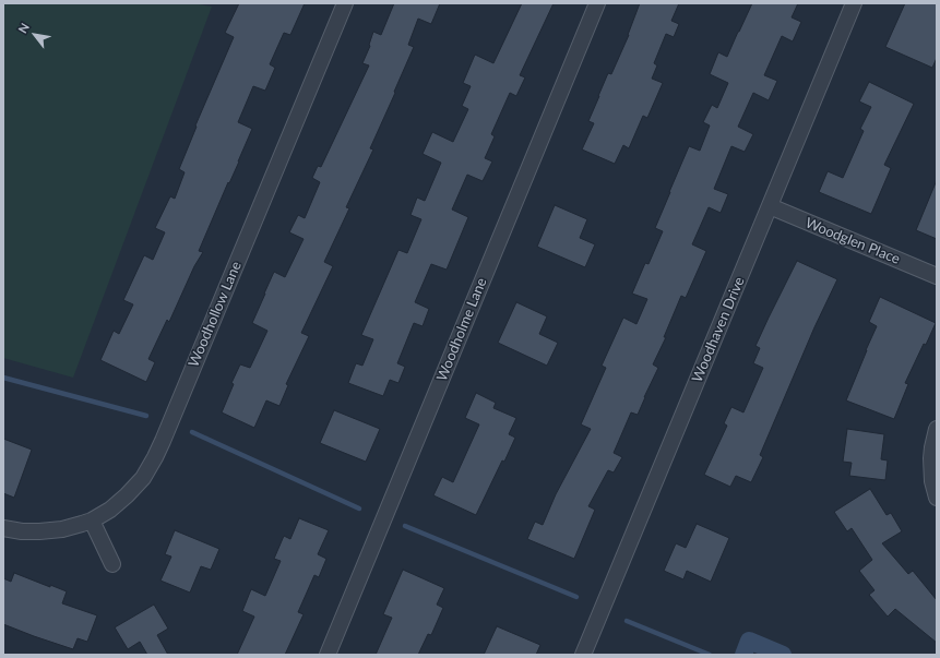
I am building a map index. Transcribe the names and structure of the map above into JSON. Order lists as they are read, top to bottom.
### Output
{
  "streets": {
    "street": [
      "Woodglen Place",
      "Woodhollow Lane",
      "Woodholme Lane",
      "Woodhaven Drive"
    ]
  },
  "crossings": [
    ["Woodglen Place", "Woodhaven Drive"]
  ],
  "north": "top left"
}
